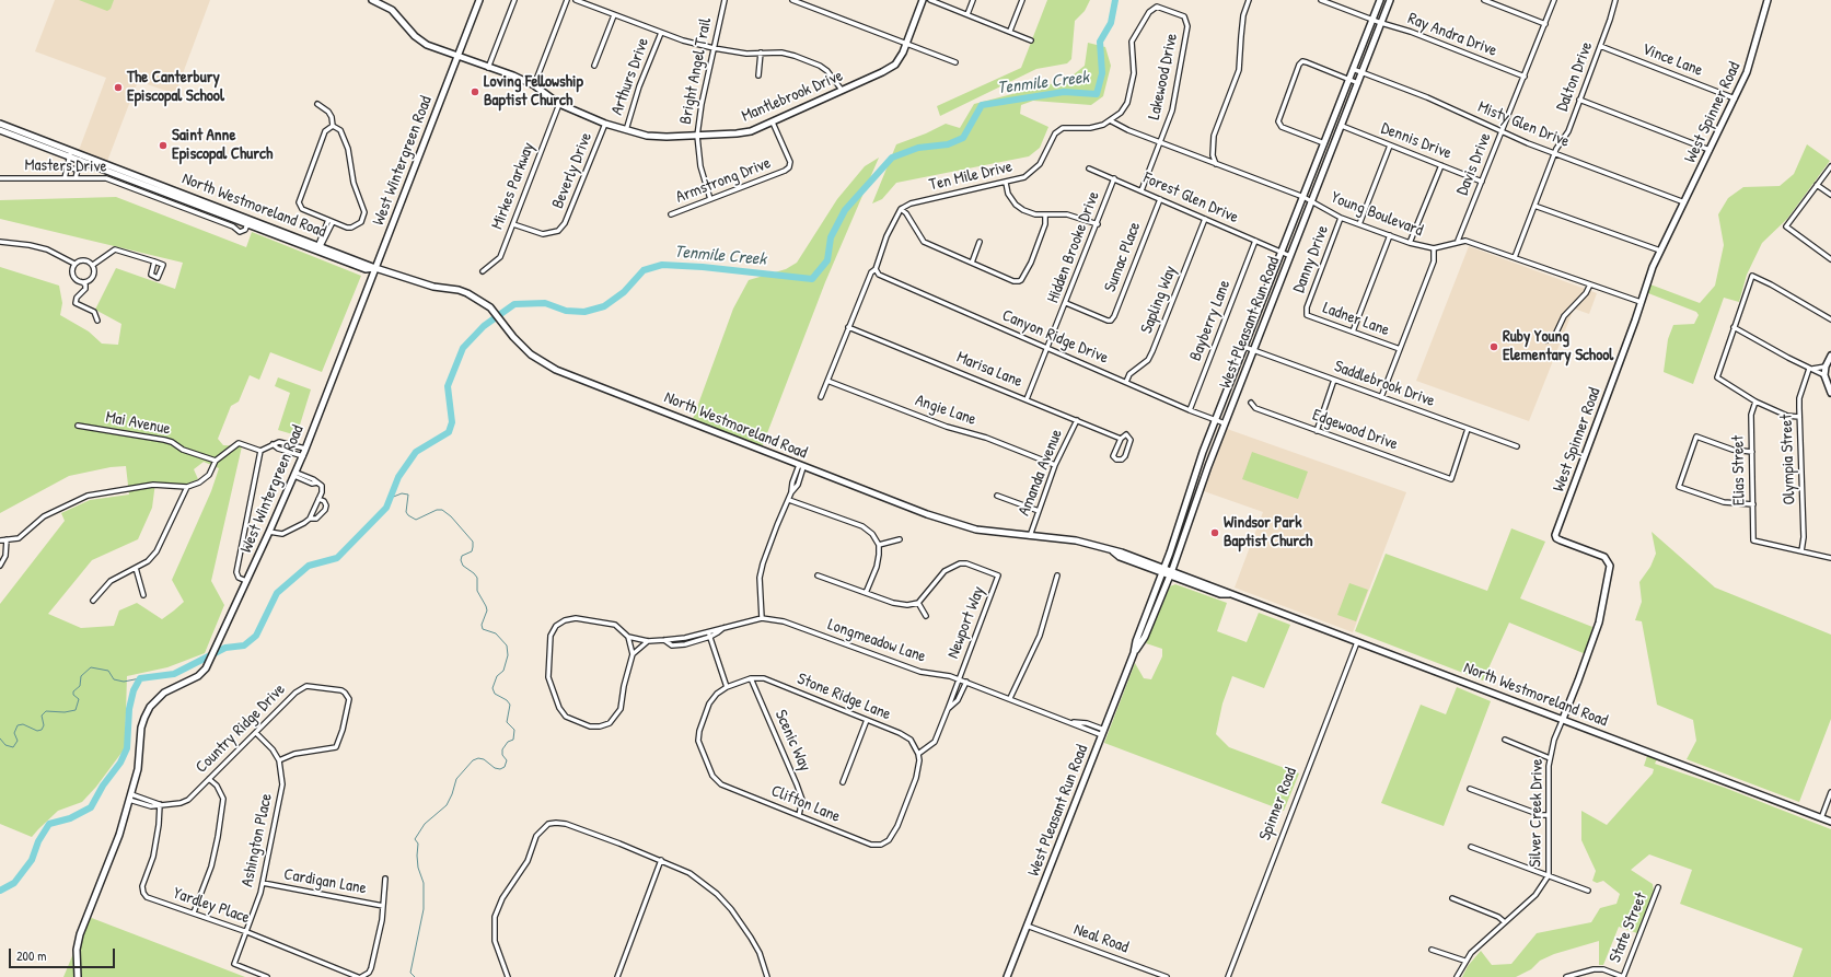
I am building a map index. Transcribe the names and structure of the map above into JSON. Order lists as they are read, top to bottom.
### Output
{
  "streets": {
    "main road": [
      "Mantlebrook Drive",
      "West Spinner Road",
      "West Wintergreen Road",
      "North Westmoreland Road",
      "West Pleasant Run Road"
    ],
    "street": [
      "Ray Andra Drive",
      "Vince Lane",
      "Bright Angel Trail",
      "Arthurs Drive",
      "Lakewood Drive",
      "Dalton Drive",
      "Misty Glen Drive",
      "Dennis Drive",
      "Davis Drive",
      "Masters Drive",
      "Beverly Drive",
      "Ten Mile Drive",
      "Armstrong Drive",
      "Mirkes Parkway",
      "Forest Glen Drive",
      "Young Boulevard",
      "Hidden Brooke Drive",
      "Sumac Place",
      "Danny Drive",
      "Sapling Way",
      "Ladner Lane",
      "Bayberry Lane",
      "Canyon Ridge Drive",
      "Marisa Lane",
      "Saddlebrook Drive",
      "Angie Lane",
      "Mai Avenue",
      "Edgewood Drive",
      "Olympia Street",
      "Elias Street",
      "Amanda Avenue",
      "Newport Way",
      "Longmeadow Lane",
      "Stone Ridge Lane",
      "Country Ridge Drive",
      "Scenic Way",
      "Clifton Lane",
      "Spinner Road",
      "Silver Creek Drive",
      "Ashington Place",
      "Cardigan Lane",
      "Yardley Place",
      "State Street",
      "Neal Road"
    ]
  },
  "crossings": [
    ["Ray Andra Drive", "Davis Drive"],
    ["Ray Andra Drive", "West Pleasant Run Road"],
    ["Vince Lane", "Dalton Drive"],
    ["Vince Lane", "West Spinner Road"],
    ["Bright Angel Trail", "Mantlebrook Drive"],
    ["Bright Angel Trail", "Armstrong Drive"],
    ["Arthurs Drive", "Mantlebrook Drive"],
    ["Lakewood Drive", "Ten Mile Drive"],
    ["Lakewood Drive", "Forest Glen Drive"],
    ["Lakewood Drive", "Young Boulevard"],
    ["Dalton Drive", "Misty Glen Drive"],
    ["Dalton Drive", "Young Boulevard"],
    ["Mantlebrook Drive", "West Wintergreen Road"],
    ["Mantlebrook Drive", "Beverly Drive"],
    ["Mantlebrook Drive", "Armstrong Drive"],
    ["Mantlebrook Drive", "Mirkes Parkway"],
    ["West Spinner Road", "Misty Glen Drive"],
    ["West Spinner Road", "North Westmoreland Road"],
    ["West Spinner Road", "Young Boulevard"],
    ["West Spinner Road", "Silver Creek Drive"],
    ["Misty Glen Drive", "Davis Drive"],
    ["Misty Glen Drive", "West Pleasant Run Road"],
    ["Dennis Drive", "Davis Drive"],
    ["Dennis Drive", "West Pleasant Run Road"],
    ["West Wintergreen Road", "North Westmoreland Road"],
    ["West Wintergreen Road", "Country Ridge Drive"],
    ["Davis Drive", "Young Boulevard"],
    ["Masters Drive", "North Westmoreland Road"],
    ["Beverly Drive", "Mirkes Parkway"],
    ["Ten Mile Drive", "Young Boulevard"],
    ["Forest Glen Drive", "Hidden Brooke Drive"],
    ["Forest Glen Drive", "Sumac Place"],
    ["Forest Glen Drive", "Sapling Way"],
    ["Forest Glen Drive", "Bayberry Lane"],
    ["Forest Glen Drive", "West Pleasant Run Road"],
    ["North Westmoreland Road", "West Pleasant Run Road"],
    ["North Westmoreland Road", "Amanda Avenue"],
    ["North Westmoreland Road", "Spinner Road"],
    ["North Westmoreland Road", "Silver Creek Drive"],
    ["Young Boulevard", "Danny Drive"],
    ["Young Boulevard", "West Pleasant Run Road"],
    ["Hidden Brooke Drive", "Sumac Place"],
    ["Hidden Brooke Drive", "Canyon Ridge Drive"],
    ["Hidden Brooke Drive", "Marisa Lane"],
    ["Danny Drive", "Ladner Lane"],
    ["Sapling Way", "Canyon Ridge Drive"],
    ["Bayberry Lane", "Canyon Ridge Drive"],
    ["West Pleasant Run Road", "Canyon Ridge Drive"],
    ["West Pleasant Run Road", "Saddlebrook Drive"],
    ["West Pleasant Run Road", "Longmeadow Lane"],
    ["West Pleasant Run Road", "Neal Road"],
    ["Marisa Lane", "Amanda Avenue"],
    ["Saddlebrook Drive", "Edgewood Drive"],
    ["Angie Lane", "Amanda Avenue"],
    ["Olympia Street", "Elias Street"],
    ["Newport Way", "Longmeadow Lane"],
    ["Newport Way", "Stone Ridge Lane"],
    ["Newport Way", "Clifton Lane"],
    ["Stone Ridge Lane", "Scenic Way"],
    ["Stone Ridge Lane", "Clifton Lane"],
    ["Country Ridge Drive", "Ashington Place"],
    ["Country Ridge Drive", "Yardley Place"],
    ["Scenic Way", "Clifton Lane"],
    ["Ashington Place", "Cardigan Lane"],
    ["Ashington Place", "Yardley Place"]
  ],
  "water": ["Tenmile Creek"],
  "places": [
    "The Canterbury Episcopal School",
    "Loving Fellowship Baptist Church",
    "Saint Anne Episcopal Church",
    "Ruby Young Elementary School",
    "Windsor Park Baptist Church"
  ],
  "scale_bar": "200 m"
}
